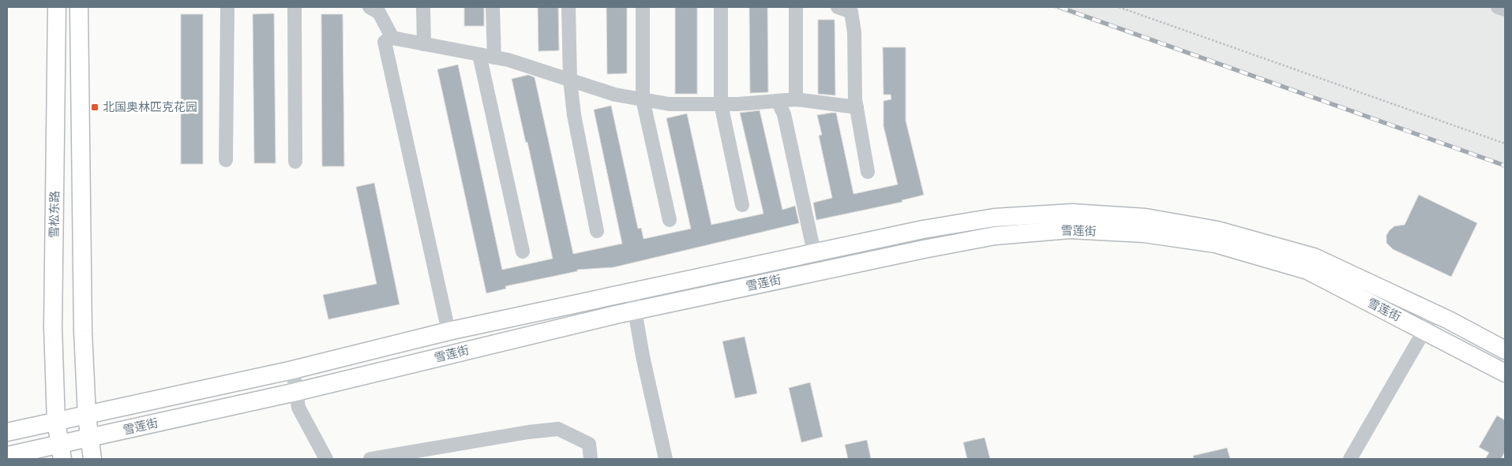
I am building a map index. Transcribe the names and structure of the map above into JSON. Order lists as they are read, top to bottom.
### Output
{
  "streets": {
    "main road": ["雪松东路", "雪莲街"]
  },
  "crossings": [
    ["雪松东路", "雪莲街"]
  ],
  "places": {
    "transit": ["北国奥林匹克花园"]
  }
}
